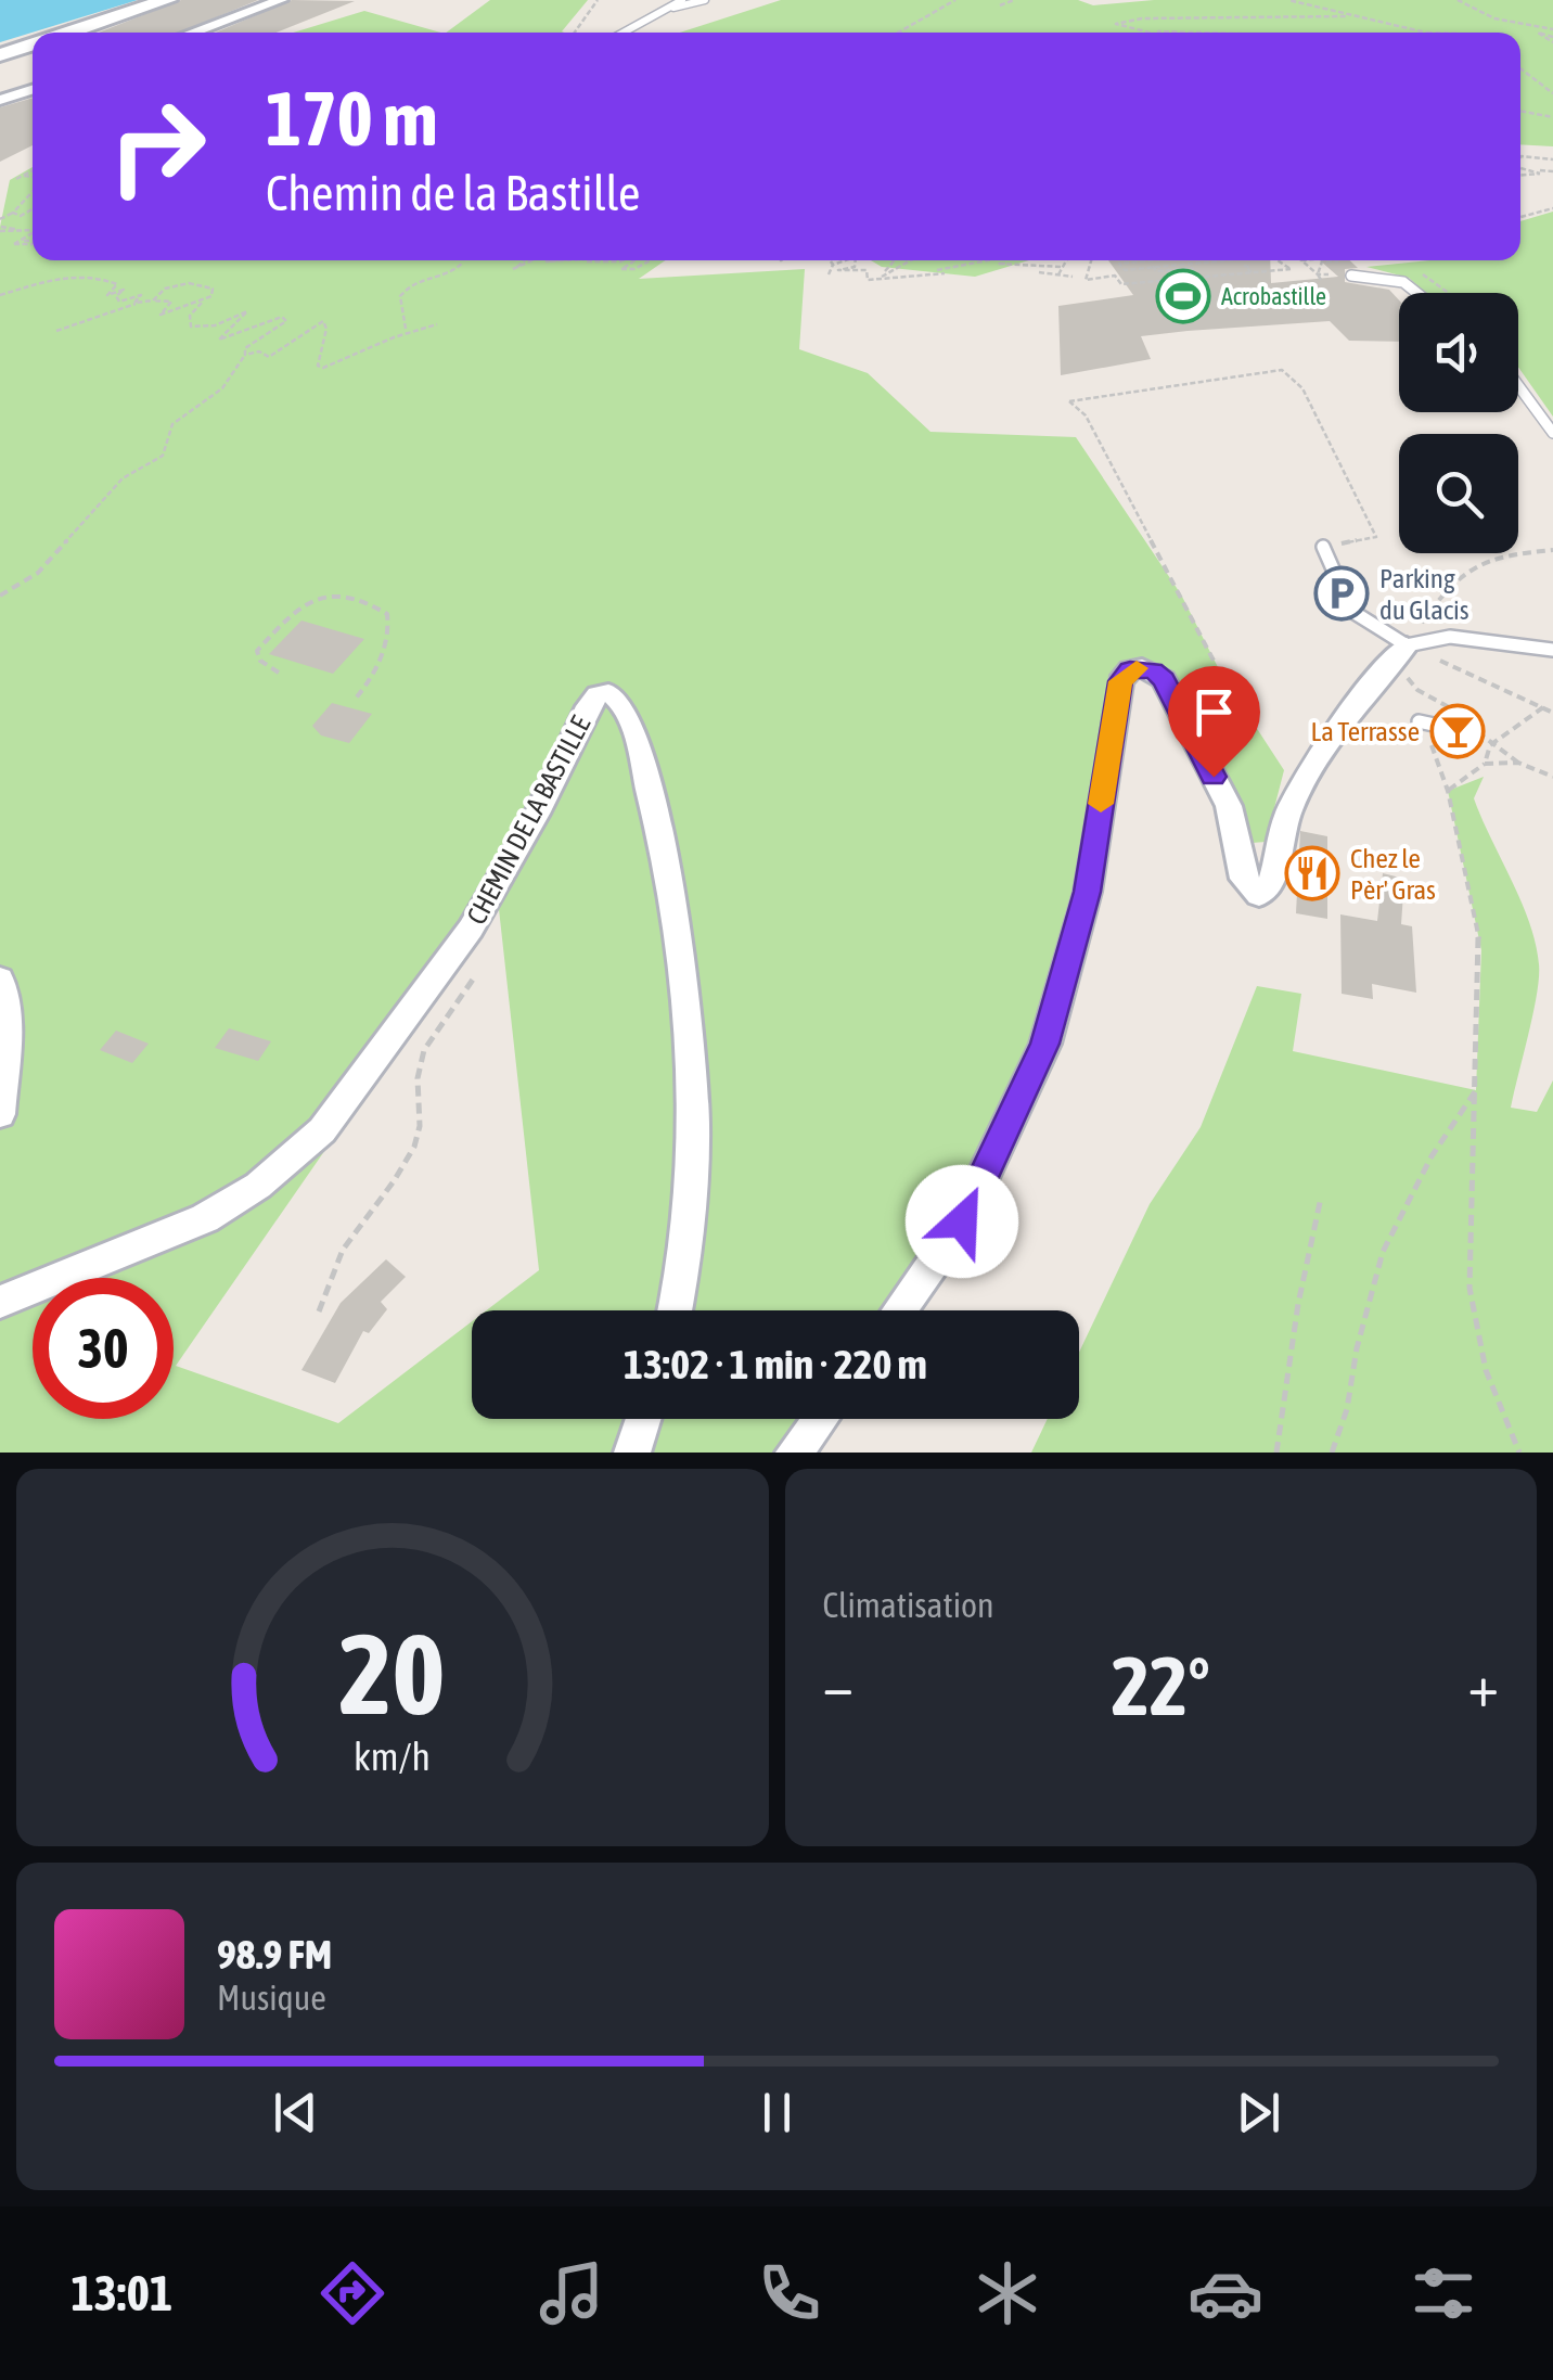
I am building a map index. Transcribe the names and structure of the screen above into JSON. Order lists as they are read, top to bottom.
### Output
{
  "streets": {
    "street": ["CHEMIN DE LA BASTILLE"]
  },
  "places": {
    "sports": ["Acrobastille"],
    "parking": ["Parking du Glacis"],
    "bar": ["La Terrasse"],
    "restaurant": ["Chez le Pèr' Gras"]
  },
  "page": {
    "turn": ["170 m", "Chemin de la Bastille"],
    "limit": "30",
    "trip": "13:02 · 1 min · 220 m",
    "tile": "Climatisation",
    "heat": ["−", "22°", "+"],
    "song": ["98.9 FM", "Musique"],
    "tabs": "13:01",
    "gauge": ["20", "km/h"]
  }
}
